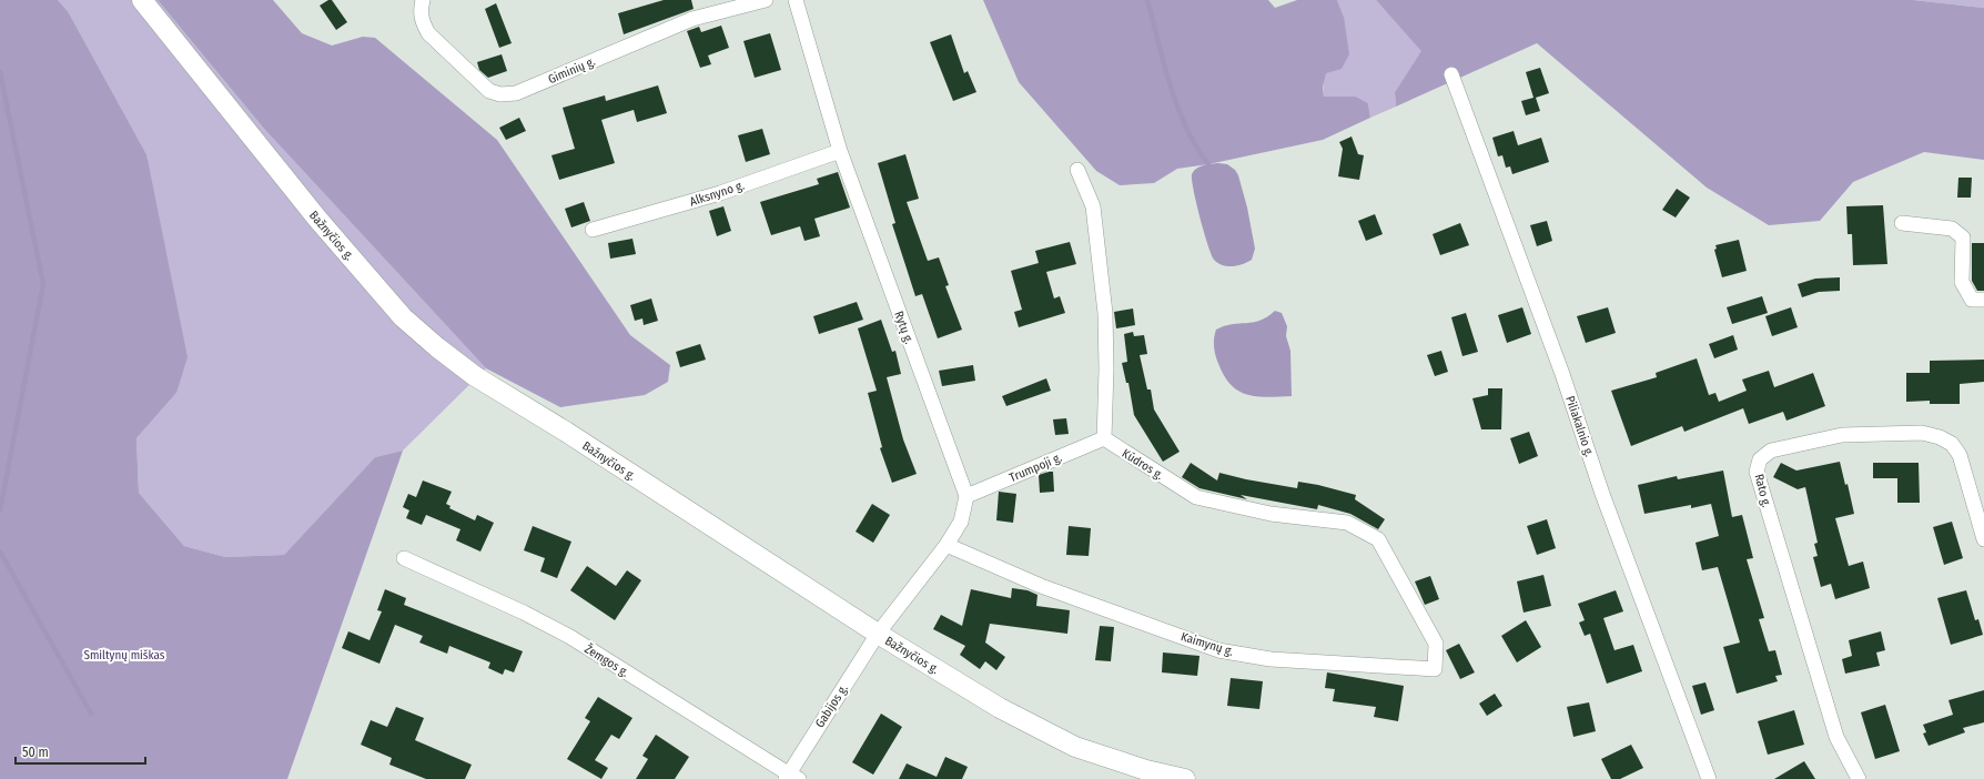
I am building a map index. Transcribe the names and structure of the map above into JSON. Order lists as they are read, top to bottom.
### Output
{
  "streets": {
    "main road": ["Bažnyčios g."],
    "street": [
      "Giminių g.",
      "Alksnyno g.",
      "Rytų g.",
      "Piliakalnio g.",
      "Kūdros g.",
      "Trumpoji g.",
      "Rato g.",
      "Kaimynų g.",
      "Žemgos g.",
      "Gabijos g."
    ]
  },
  "crossings": [
    ["Alksnyno g.", "Rytų g."],
    ["Bažnyčios g.", "Gabijos g."],
    ["Rytų g.", "Trumpoji g."],
    ["Kūdros g.", "Trumpoji g."],
    ["Kūdros g.", "Kaimynų g."],
    ["Žemgos g.", "Gabijos g."]
  ],
  "parks": ["Smiltynų miškas"],
  "scale_bar": "50 m"
}
